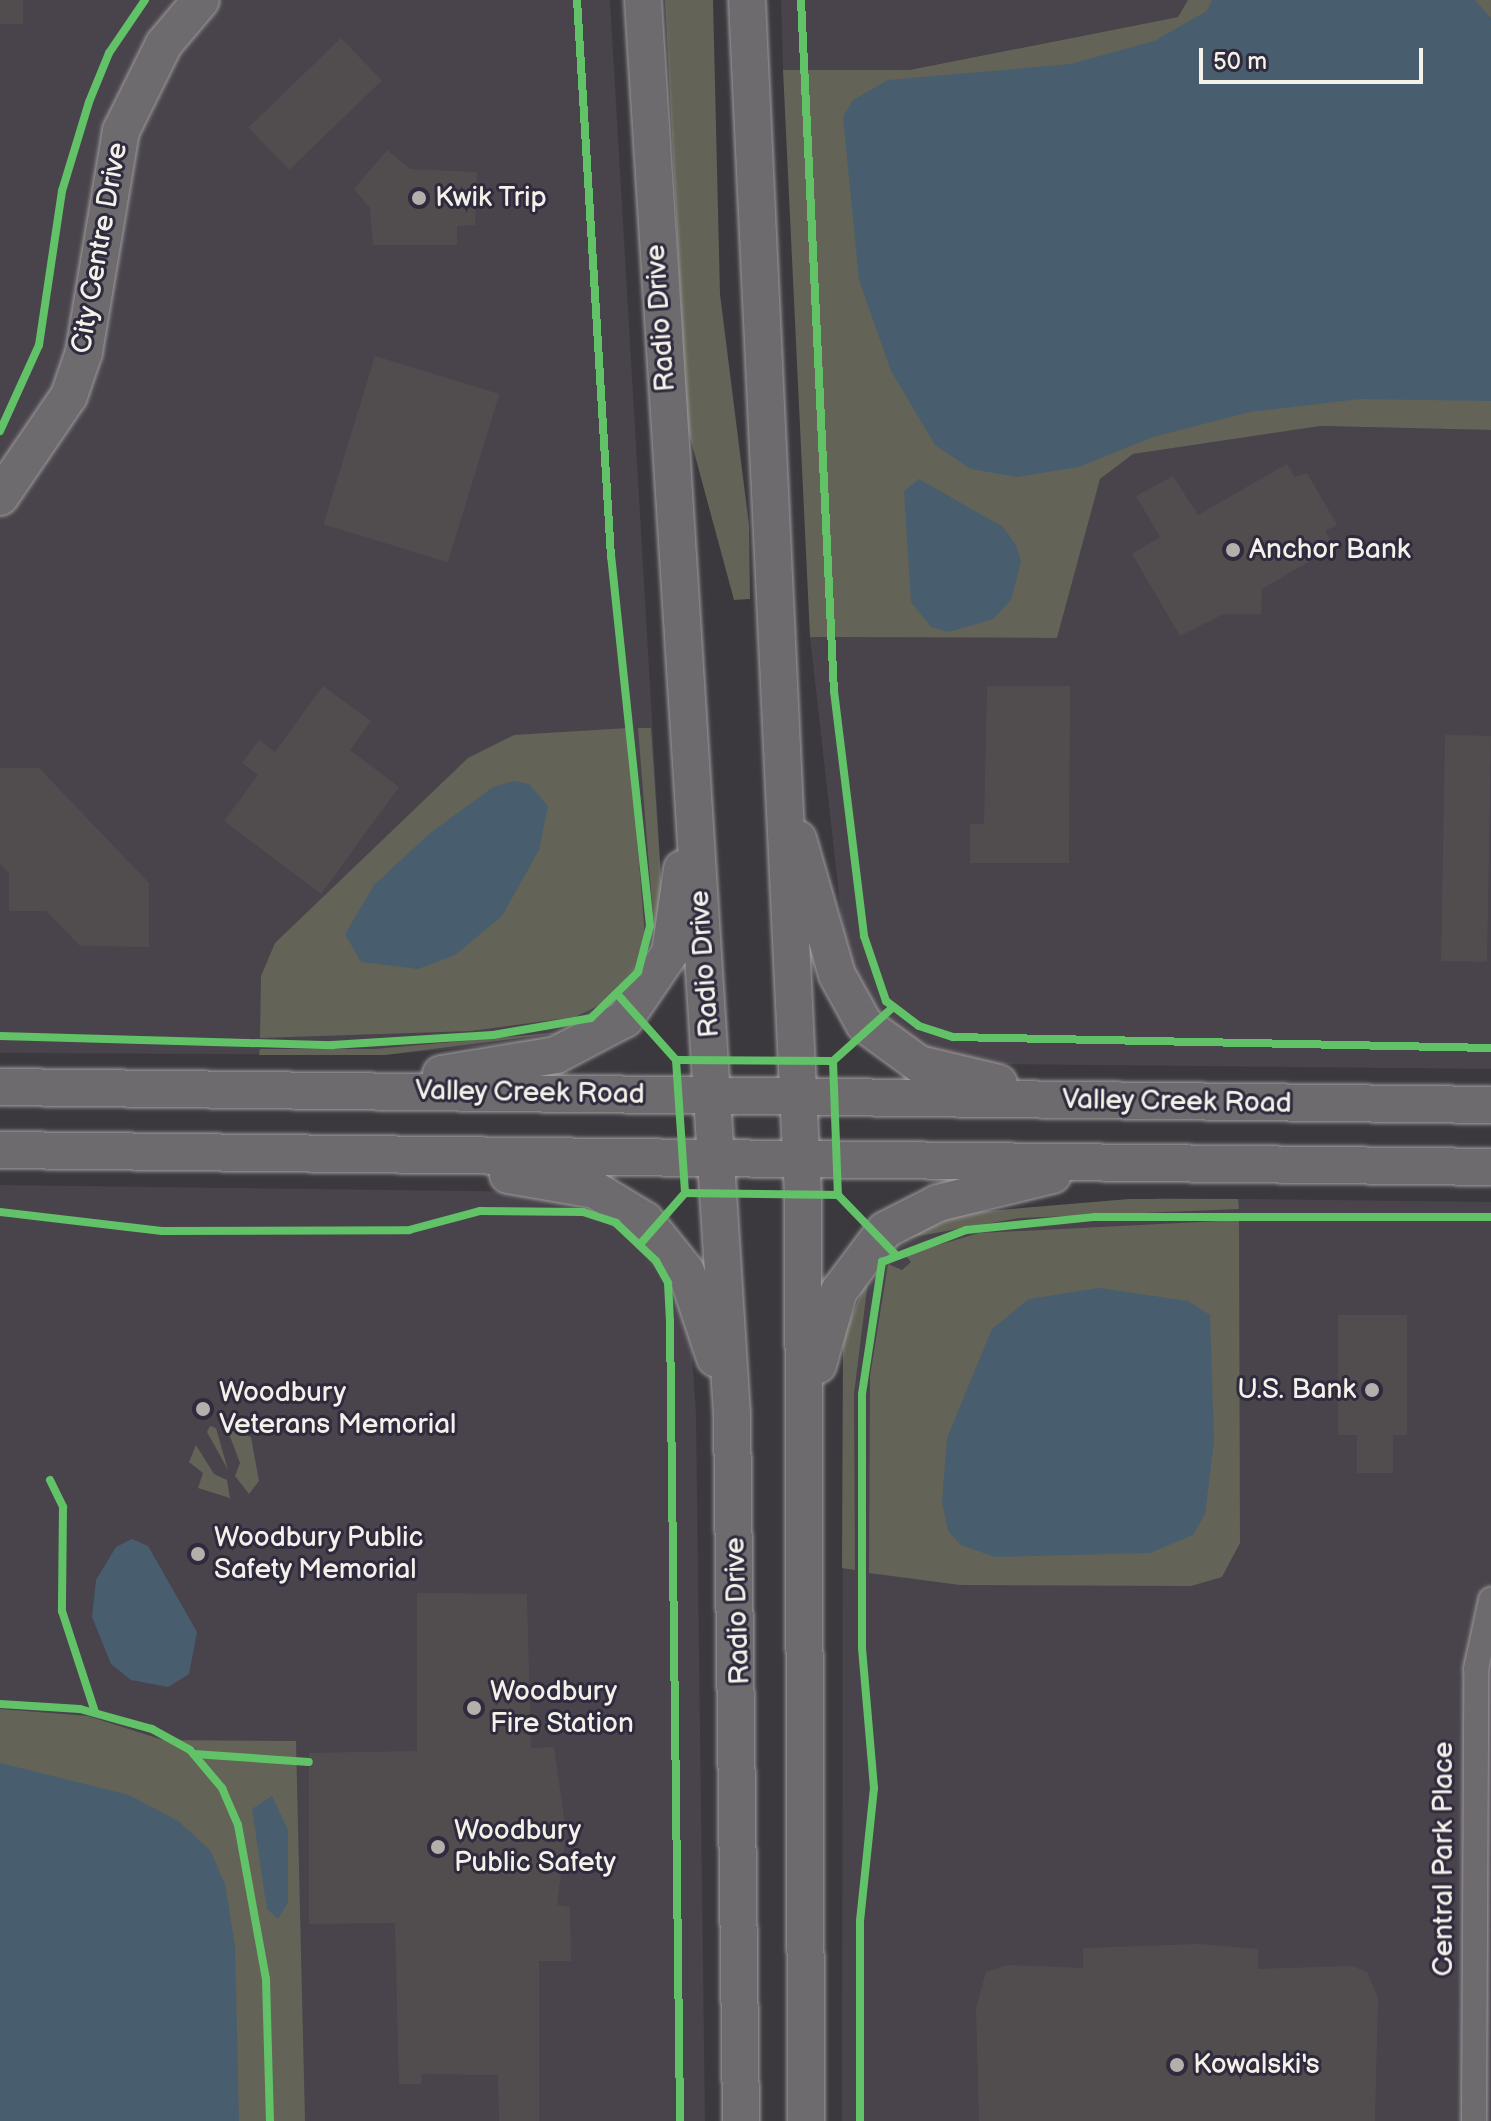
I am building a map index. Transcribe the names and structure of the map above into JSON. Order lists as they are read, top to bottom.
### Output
{
  "streets": {
    "main road": ["City Centre Drive", "Radio Drive", "Valley Creek Road"],
    "street": ["Central Park Place"]
  },
  "crossings": [
    ["Radio Drive", "Valley Creek Road"]
  ],
  "places": [
    "Kwik Trip",
    "Anchor Bank",
    "U.S. Bank",
    "Woodbury Veterans Memorial",
    "Woodbury Public Safety Memorial",
    "Woodbury Fire Station",
    "Woodbury Public Safety",
    "Kowalski's"
  ],
  "scale_bar": "50 m"
}
